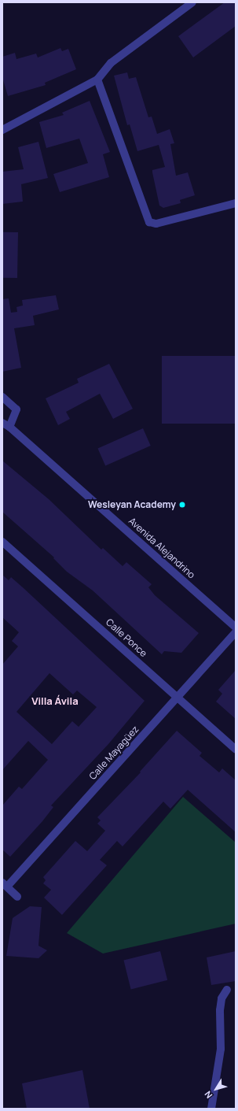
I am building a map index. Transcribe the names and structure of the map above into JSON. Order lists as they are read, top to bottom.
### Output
{
  "streets": {
    "street": ["Avenida Alejandrino", "Calle Ponce", "Calle Mayagüez"]
  },
  "crossings": [
    ["Calle Ponce", "Calle Mayagüez"]
  ],
  "districts": ["Villa Ávila"],
  "places": ["Wesleyan Academy"],
  "north": "bottom left"
}
